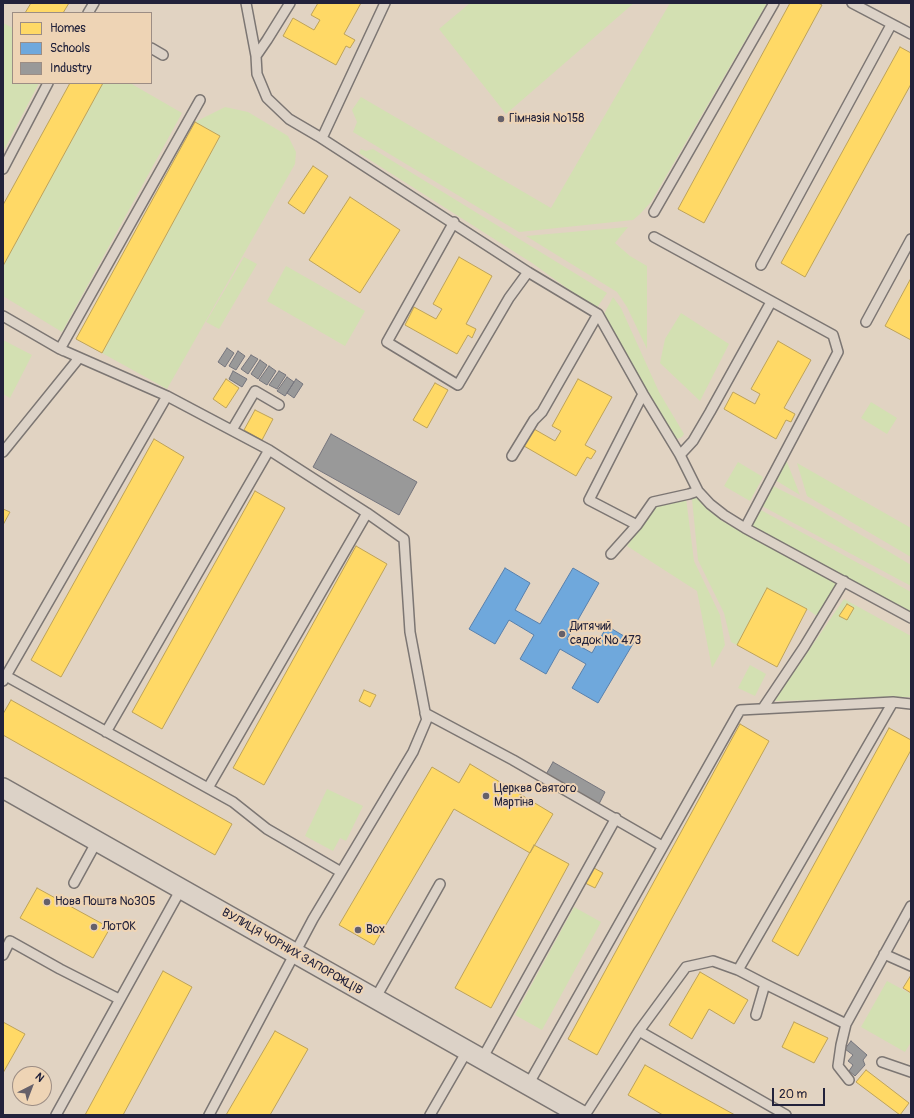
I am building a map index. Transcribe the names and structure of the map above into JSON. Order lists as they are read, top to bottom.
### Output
{
  "streets": {
    "street": ["ВУЛИЦЯ ЧОРНИХ ЗАПОРОЖЦІВ"]
  },
  "places": [
    "Гімназія №158",
    "Дитячий садок № 473",
    "Церква Святого Мартіна",
    "Нова Пошта №305",
    "ЛотОК",
    "Box"
  ],
  "legend": ["Homes", "Schools", "Industry"],
  "scale_bar": "20 m",
  "north": "top right"
}
